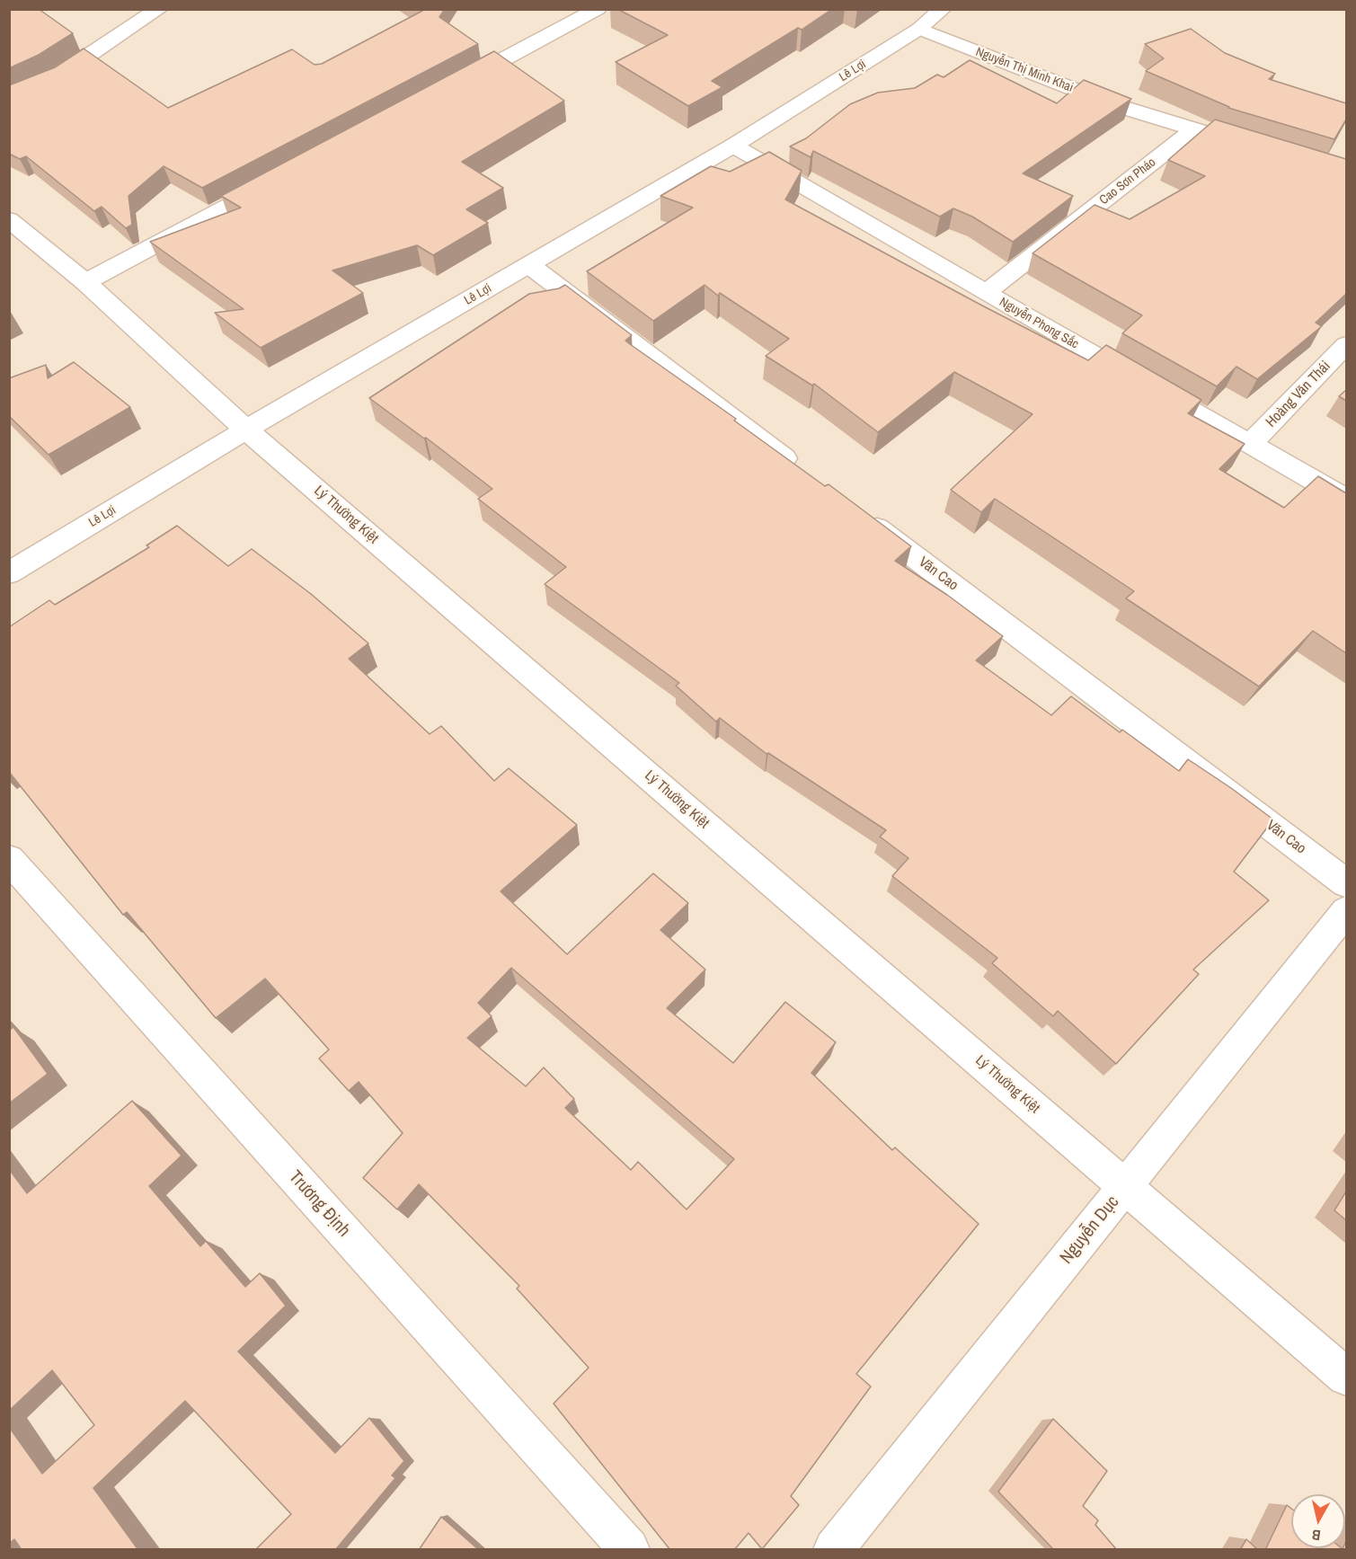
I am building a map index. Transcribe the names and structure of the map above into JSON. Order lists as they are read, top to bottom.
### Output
{
  "streets": {
    "street": [
      "Nguyễn Thị Minh Khai",
      "Lê Lợi",
      "Cao Sơn Pháo",
      "Nguyễn Phong Sắc",
      "Hoàng Văn Thái",
      "Lý Thường Kiệt",
      "Văn Cao",
      "Trương Định",
      "Nguyễn Dục"
    ]
  },
  "crossings": [
    ["Nguyễn Thị Minh Khai", "Lê Lợi"],
    ["Nguyễn Thị Minh Khai", "Cao Sơn Pháo"],
    ["Lê Lợi", "Nguyễn Phong Sắc"],
    ["Lê Lợi", "Lý Thường Kiệt"],
    ["Cao Sơn Pháo", "Nguyễn Phong Sắc"],
    ["Nguyễn Phong Sắc", "Hoàng Văn Thái"],
    ["Lý Thường Kiệt", "Nguyễn Dục"]
  ],
  "north": "bottom"
}
